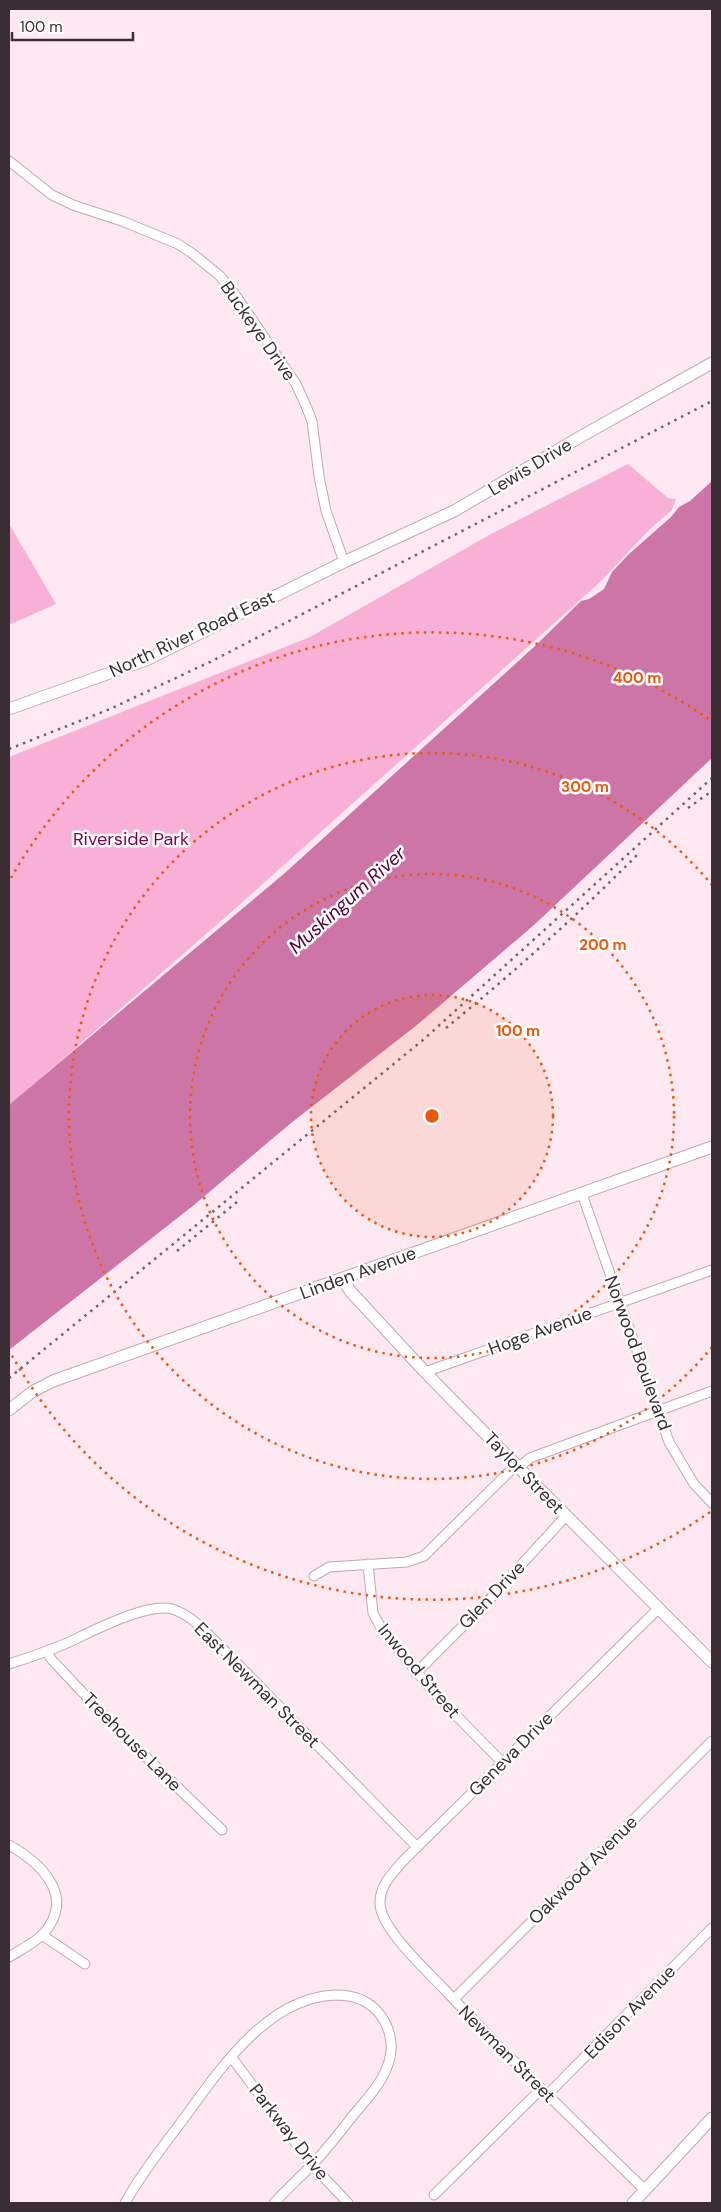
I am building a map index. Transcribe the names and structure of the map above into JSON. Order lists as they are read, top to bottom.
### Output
{
  "streets": {
    "street": [
      "Buckeye Drive",
      "Lewis Drive",
      "North River Road East",
      "Linden Avenue",
      "Hoge Avenue",
      "Norwood Boulevard",
      "Taylor Street",
      "Glen Drive",
      "Inwood Street",
      "East Newman Street",
      "Treehouse Lane",
      "Geneva Drive",
      "Oakwood Avenue",
      "Edison Avenue",
      "Newman Street",
      "Parkway Drive"
    ]
  },
  "crossings": [
    ["Buckeye Drive", "Lewis Drive"],
    ["Buckeye Drive", "North River Road East"],
    ["Lewis Drive", "North River Road East"],
    ["Linden Avenue", "Norwood Boulevard"],
    ["Linden Avenue", "Taylor Street"],
    ["Hoge Avenue", "Norwood Boulevard"],
    ["Hoge Avenue", "Taylor Street"],
    ["Taylor Street", "Glen Drive"],
    ["Taylor Street", "Geneva Drive"],
    ["Glen Drive", "Inwood Street"],
    ["Inwood Street", "Geneva Drive"],
    ["East Newman Street", "Treehouse Lane"],
    ["East Newman Street", "Geneva Drive"],
    ["Geneva Drive", "Newman Street"],
    ["Oakwood Avenue", "Newman Street"],
    ["Edison Avenue", "Newman Street"]
  ],
  "water": ["Muskingum River"],
  "parks": ["Riverside Park"],
  "scale_bar": "100 m",
  "rings": [
    "400 m",
    "300 m",
    "200 m",
    "100 m"
  ]
}
